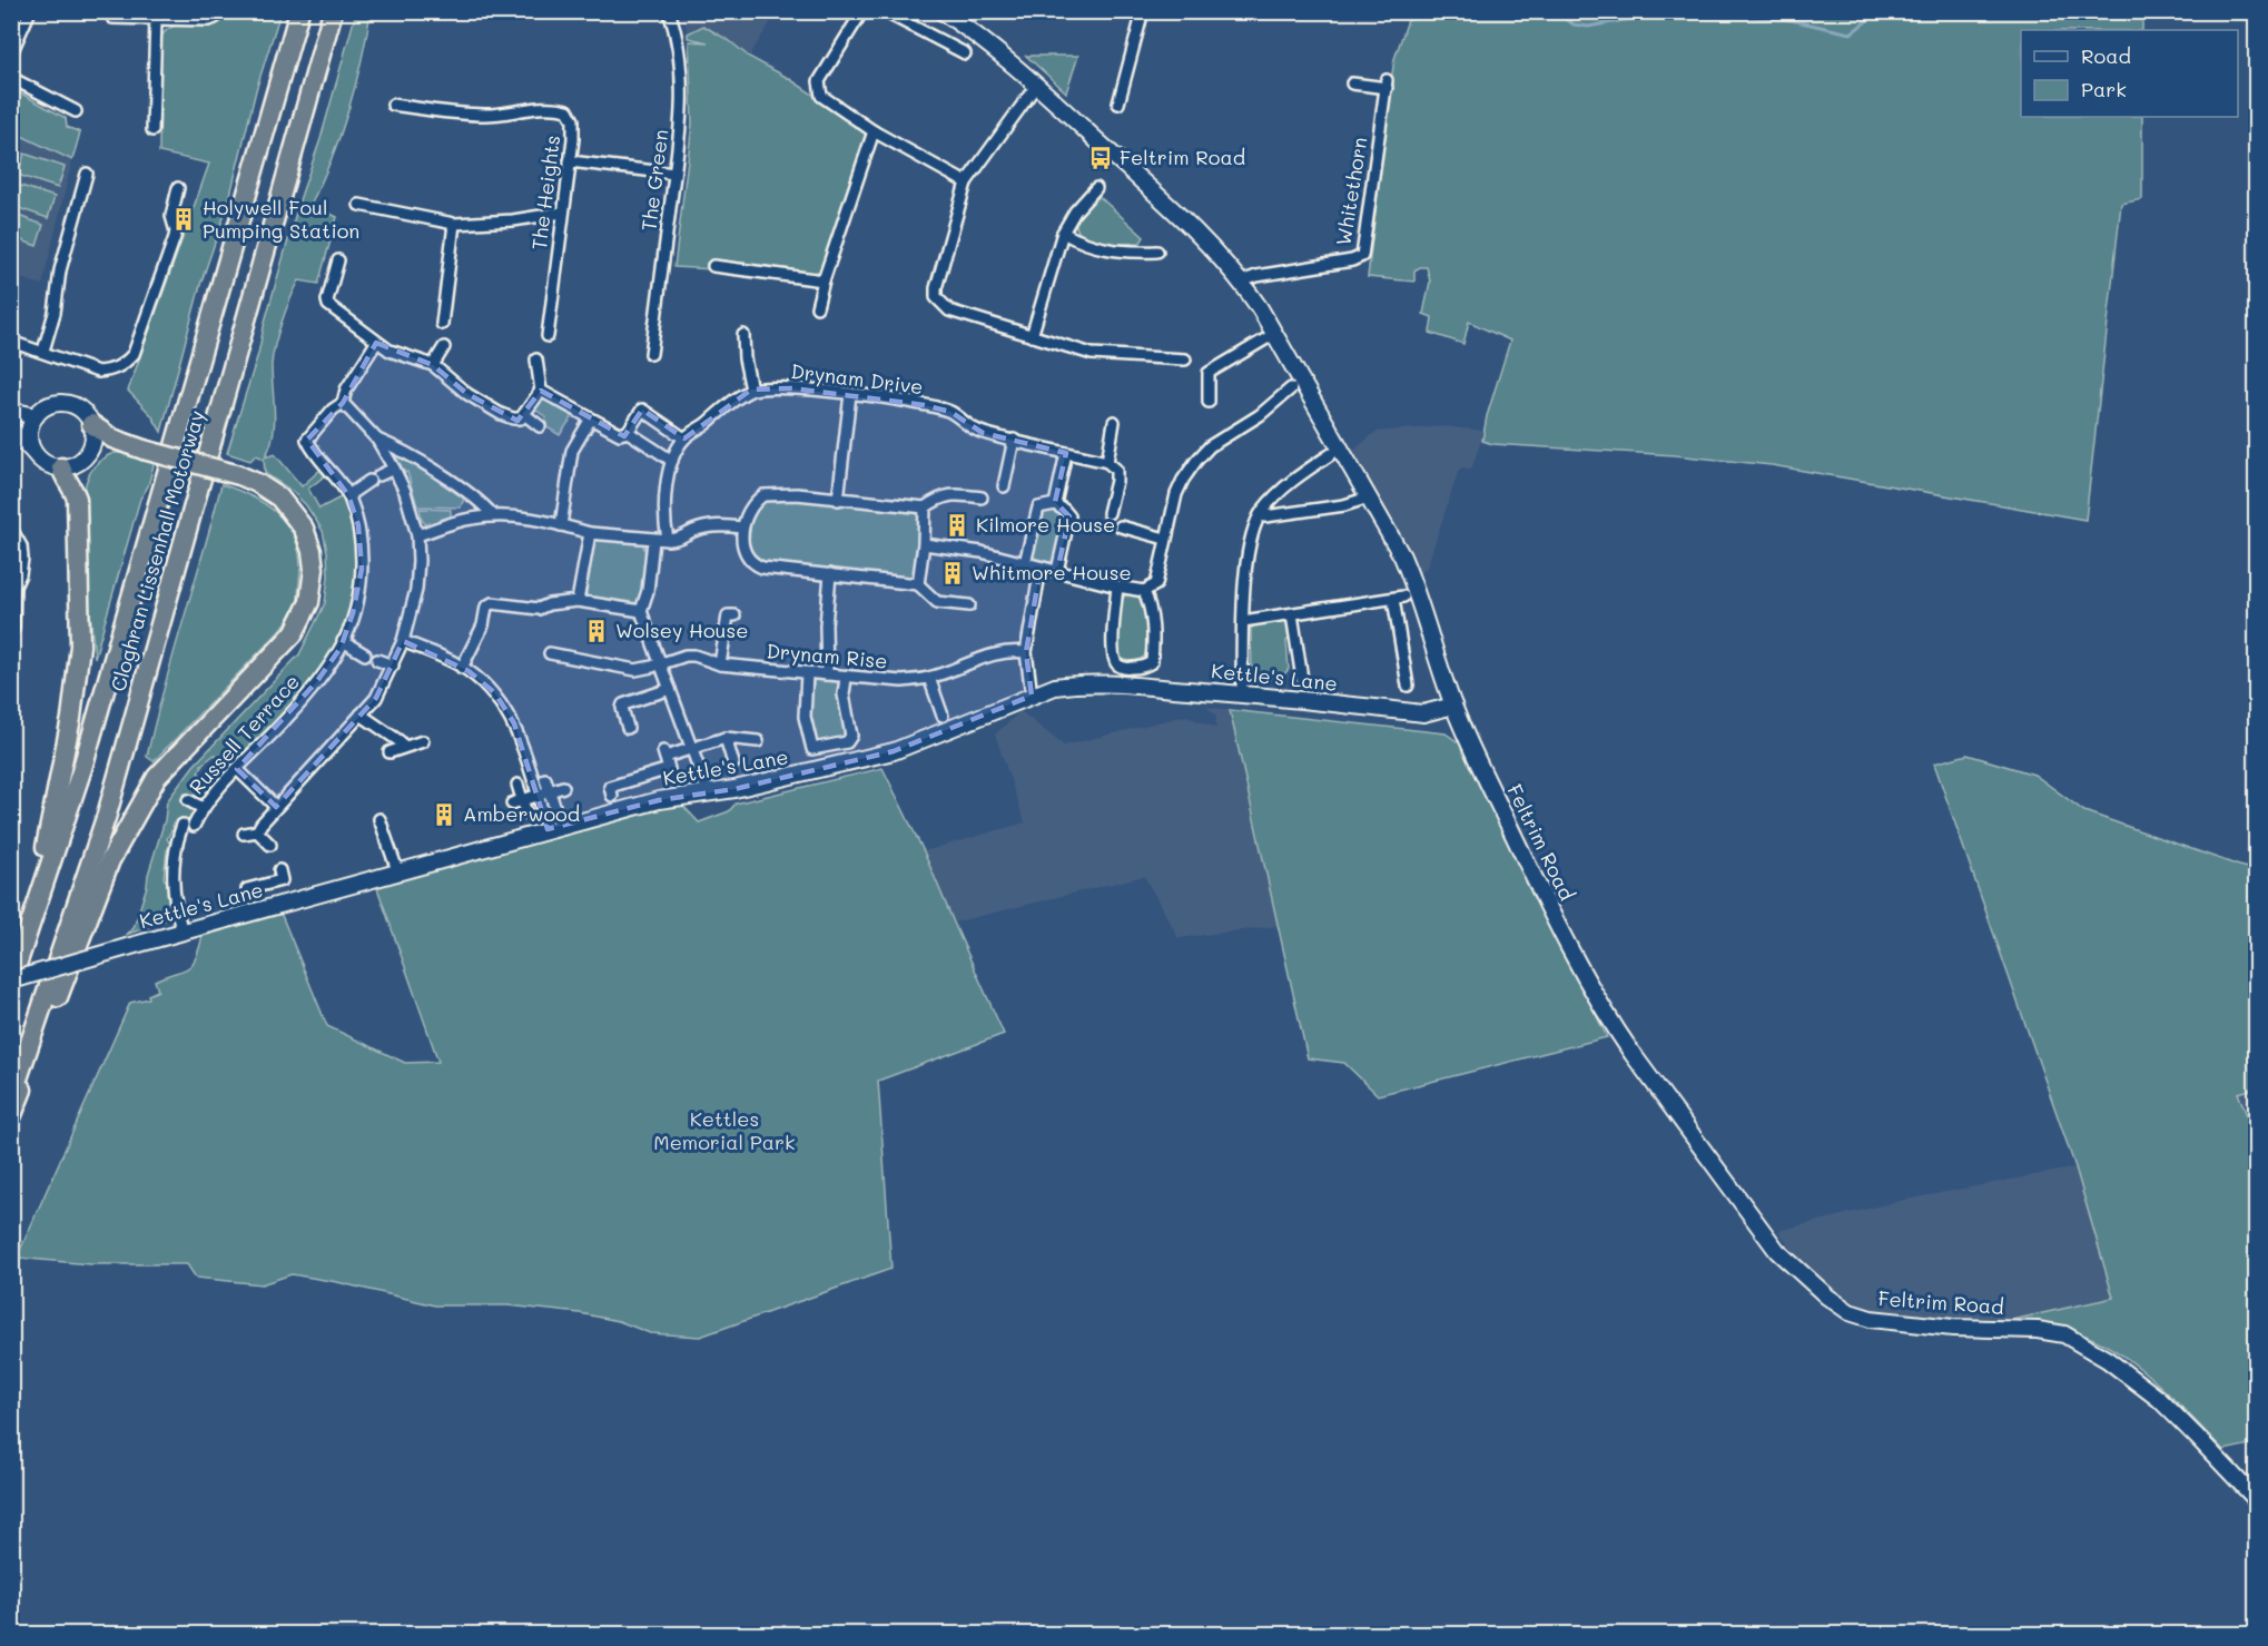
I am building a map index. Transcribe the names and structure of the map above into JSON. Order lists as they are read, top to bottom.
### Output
{
  "streets": {
    "highway": ["Cloghran Lissenhall Motorway"],
    "street": [
      "The Green",
      "Whitethorn",
      "The Heights",
      "Drynam Drive",
      "Drynam Rise",
      "Kettle's Lane",
      "Russell Terrace",
      "Feltrim Road"
    ]
  },
  "crossings": [
    ["Whitethorn", "Feltrim Road"],
    ["Cloghran Lissenhall Motorway", "Kettle's Lane"],
    ["Kettle's Lane", "Russell Terrace"],
    ["Kettle's Lane", "Feltrim Road"]
  ],
  "parks": ["Kettles Memorial Park"],
  "places": {
    "bus stop": ["Feltrim Road"],
    "building": [
      "Holywell Foul Pumping Station",
      "Kilmore House",
      "Whitmore House",
      "Wolsey House",
      "Amberwood"
    ]
  },
  "legend": ["Road", "Park"]
}
